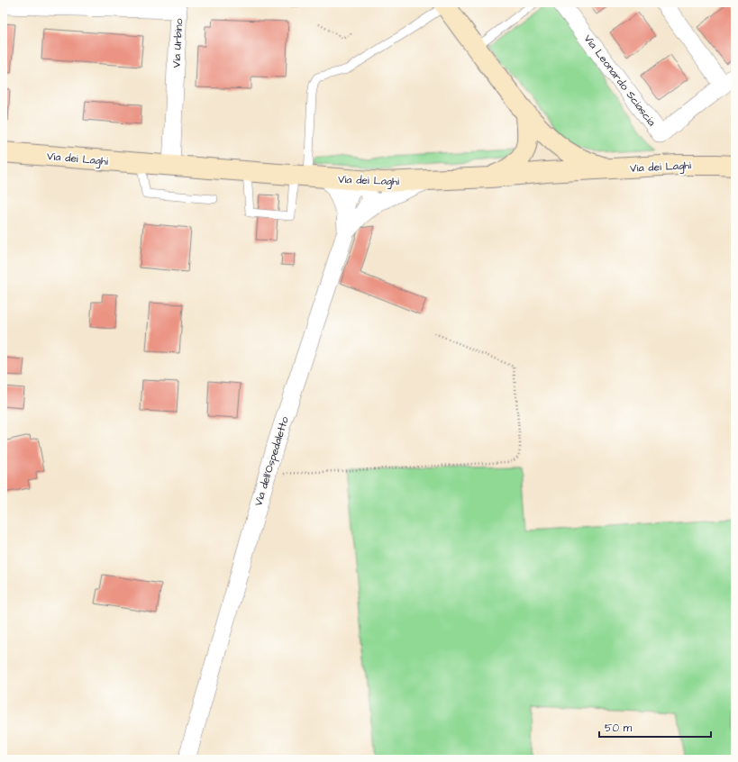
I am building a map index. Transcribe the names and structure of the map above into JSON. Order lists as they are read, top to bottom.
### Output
{
  "streets": {
    "main road": ["Via dei Laghi"],
    "street": ["Via Urbino", "Via Leonardo Sciascia", "Via dell'Ospedaletto"]
  },
  "crossings": [
    ["Via Urbino", "Via dei Laghi"],
    ["Via dei Laghi", "Via dell'Ospedaletto"]
  ],
  "scale_bar": "50 m"
}
